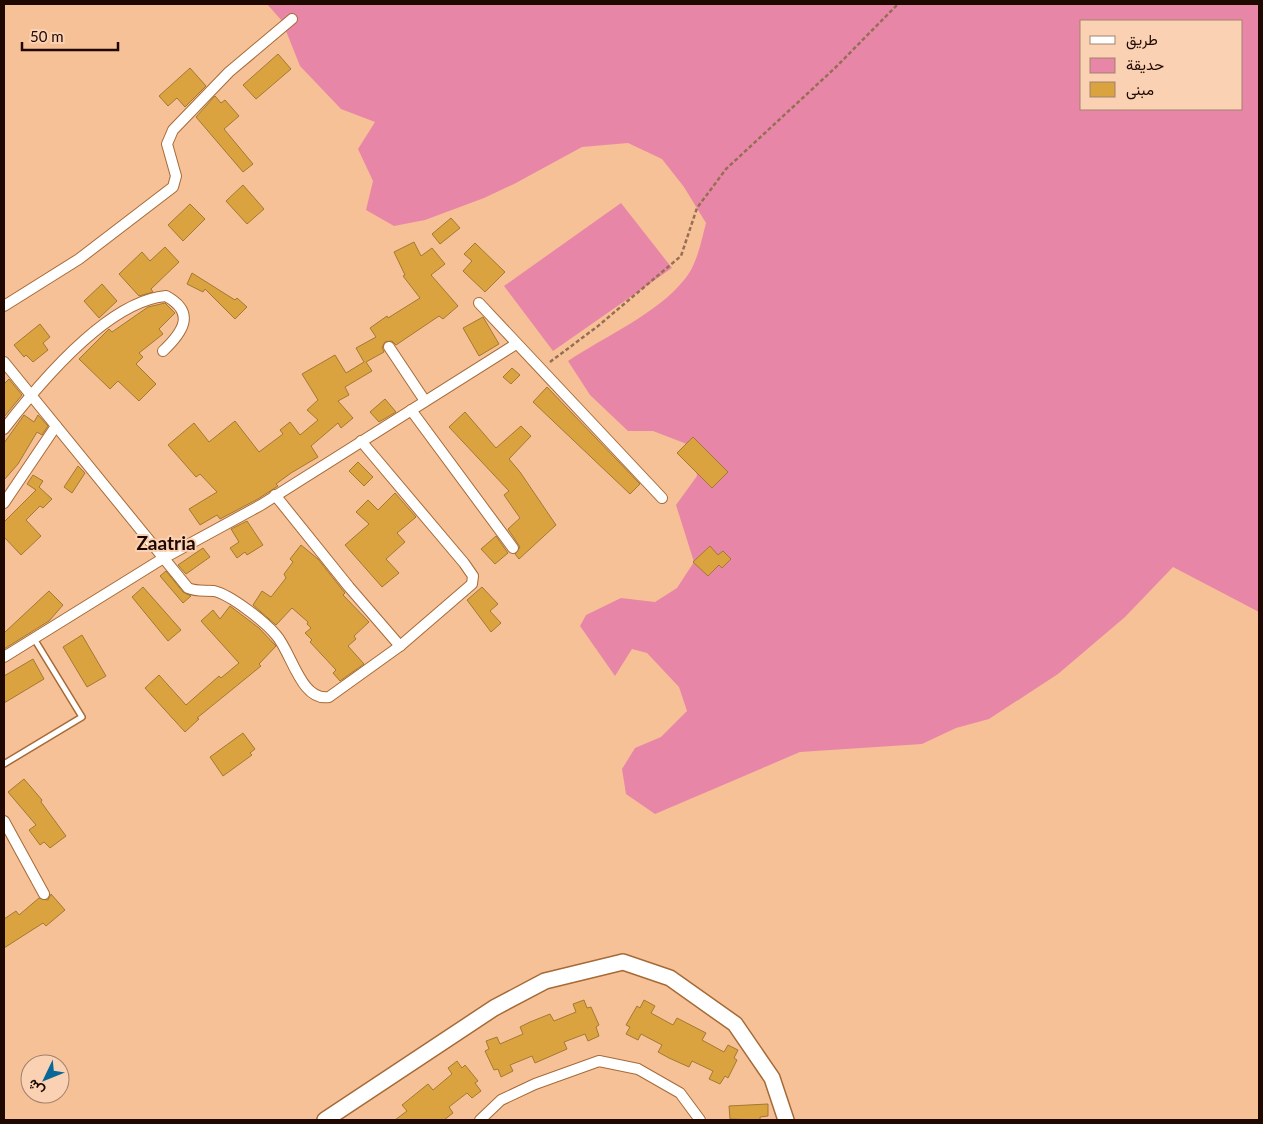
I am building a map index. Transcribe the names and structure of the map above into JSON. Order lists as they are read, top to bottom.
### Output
{
  "districts": ["Zaatria"],
  "legend": ["طريق", "حديقة", "مبنى"],
  "scale_bar": "50 m",
  "north": "bottom left"
}
